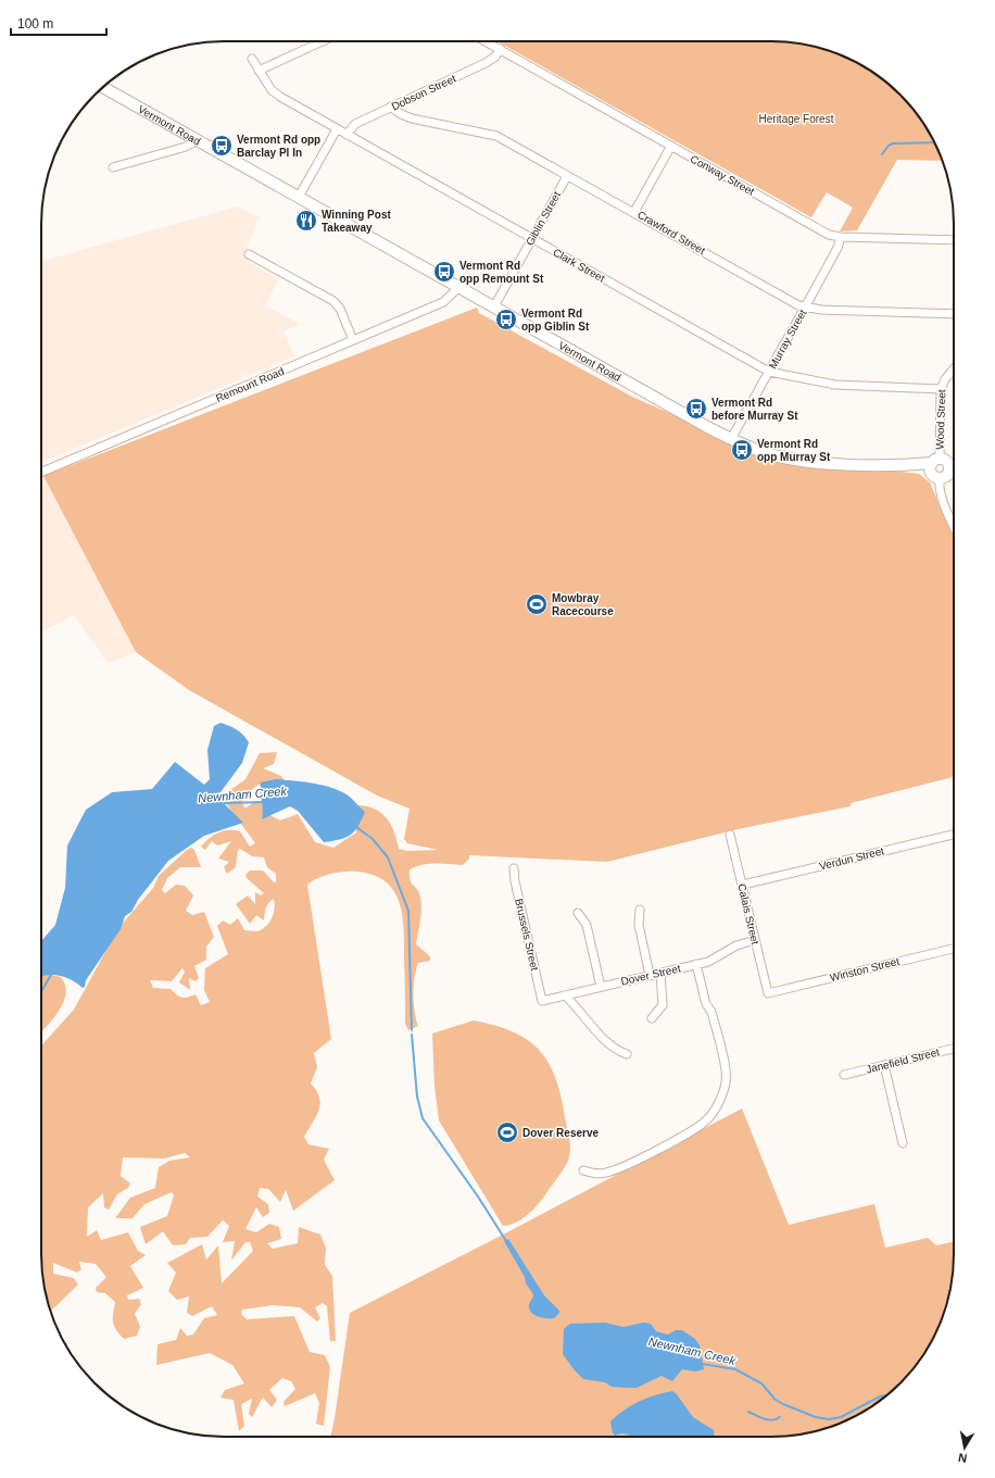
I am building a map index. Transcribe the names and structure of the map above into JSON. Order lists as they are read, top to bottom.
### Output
{
  "streets": {
    "street": [
      "Dobson Street",
      "Vermont Road",
      "Conway Street",
      "Giblin Street",
      "Crawford Street",
      "Clark Street",
      "Murray Street",
      "Remount Road",
      "Wood Street",
      "Verdun Street",
      "Calais Street",
      "Brussels Street",
      "Winston Street",
      "Dover Street",
      "Janefield Street"
    ]
  },
  "crossings": [
    ["Dobson Street", "Conway Street"],
    ["Dobson Street", "Crawford Street"],
    ["Dobson Street", "Clark Street"],
    ["Vermont Road", "Giblin Street"],
    ["Vermont Road", "Murray Street"],
    ["Vermont Road", "Remount Road"],
    ["Vermont Road", "Wood Street"],
    ["Conway Street", "Murray Street"],
    ["Giblin Street", "Crawford Street"],
    ["Giblin Street", "Clark Street"],
    ["Crawford Street", "Murray Street"],
    ["Clark Street", "Murray Street"],
    ["Clark Street", "Wood Street"],
    ["Verdun Street", "Calais Street"],
    ["Calais Street", "Winston Street"],
    ["Calais Street", "Dover Street"],
    ["Brussels Street", "Dover Street"]
  ],
  "water": ["Newnham Creek"],
  "parks": ["Heritage Forest"],
  "places": {
    "bus stop": [
      "Vermont Rd opp Barclay Pl In",
      "Vermont Rd opp Remount St",
      "Vermont Rd opp Giblin St",
      "Vermont Rd before Murray St",
      "Vermont Rd opp Murray St"
    ],
    "restaurant": ["Winning Post Takeaway"],
    "sports": ["Mowbray Racecourse", "Dover Reserve"]
  },
  "scale_bar": "100 m",
  "north": "bottom"
}
